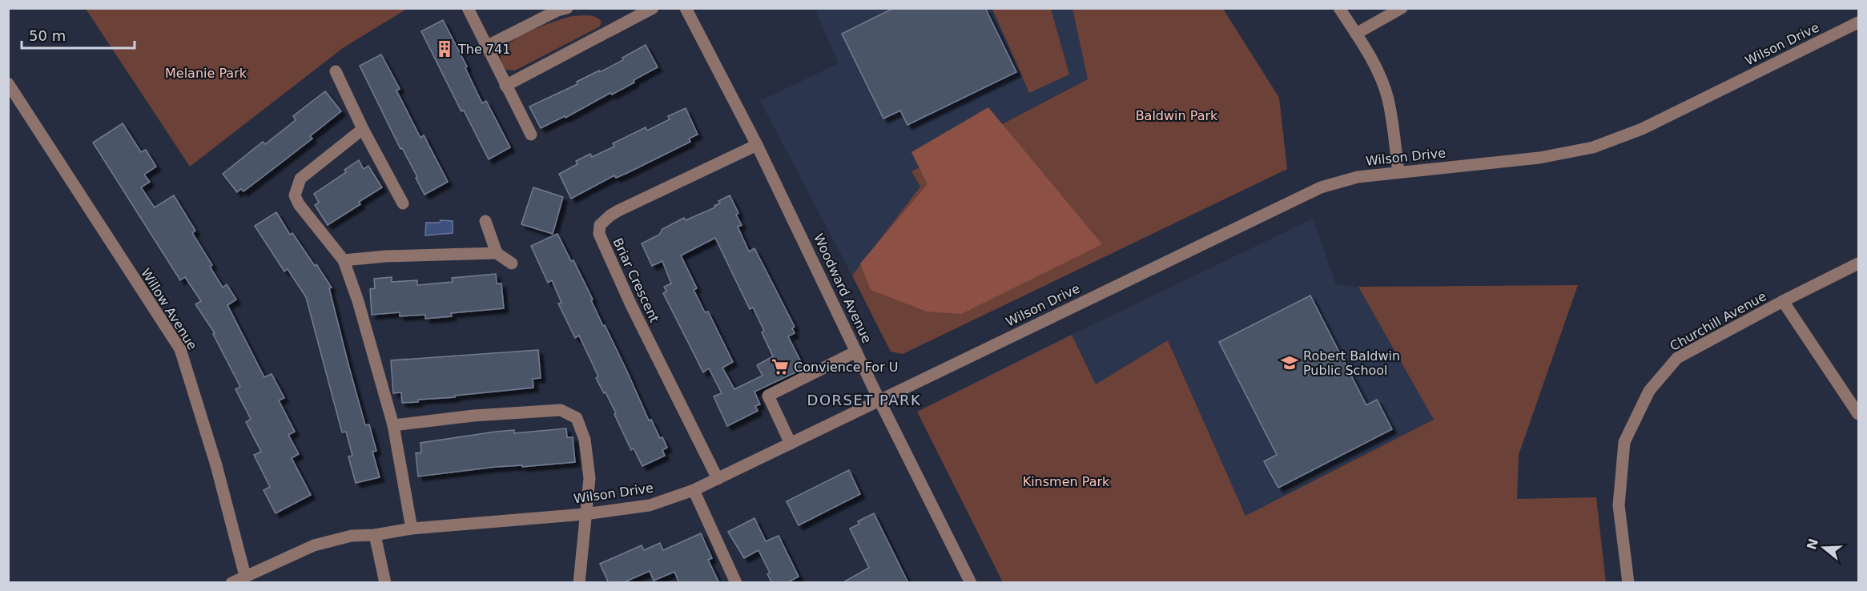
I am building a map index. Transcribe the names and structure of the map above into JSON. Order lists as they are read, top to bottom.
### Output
{
  "streets": {
    "street": [
      "Wilson Drive",
      "Briar Crescent",
      "Woodward Avenue",
      "Willow Avenue",
      "Churchill Avenue"
    ]
  },
  "crossings": [
    ["Wilson Drive", "Briar Crescent"],
    ["Wilson Drive", "Woodward Avenue"],
    ["Wilson Drive", "Willow Avenue"],
    ["Briar Crescent", "Woodward Avenue"]
  ],
  "districts": ["DORSET PARK"],
  "parks": ["Melanie Park", "Baldwin Park", "Kinsmen Park"],
  "places": {
    "building": ["The 741"],
    "school or university": ["Robert Baldwin Public School"],
    "supermarket": ["Convience For U"]
  },
  "scale_bar": "50 m",
  "north": "left"
}
